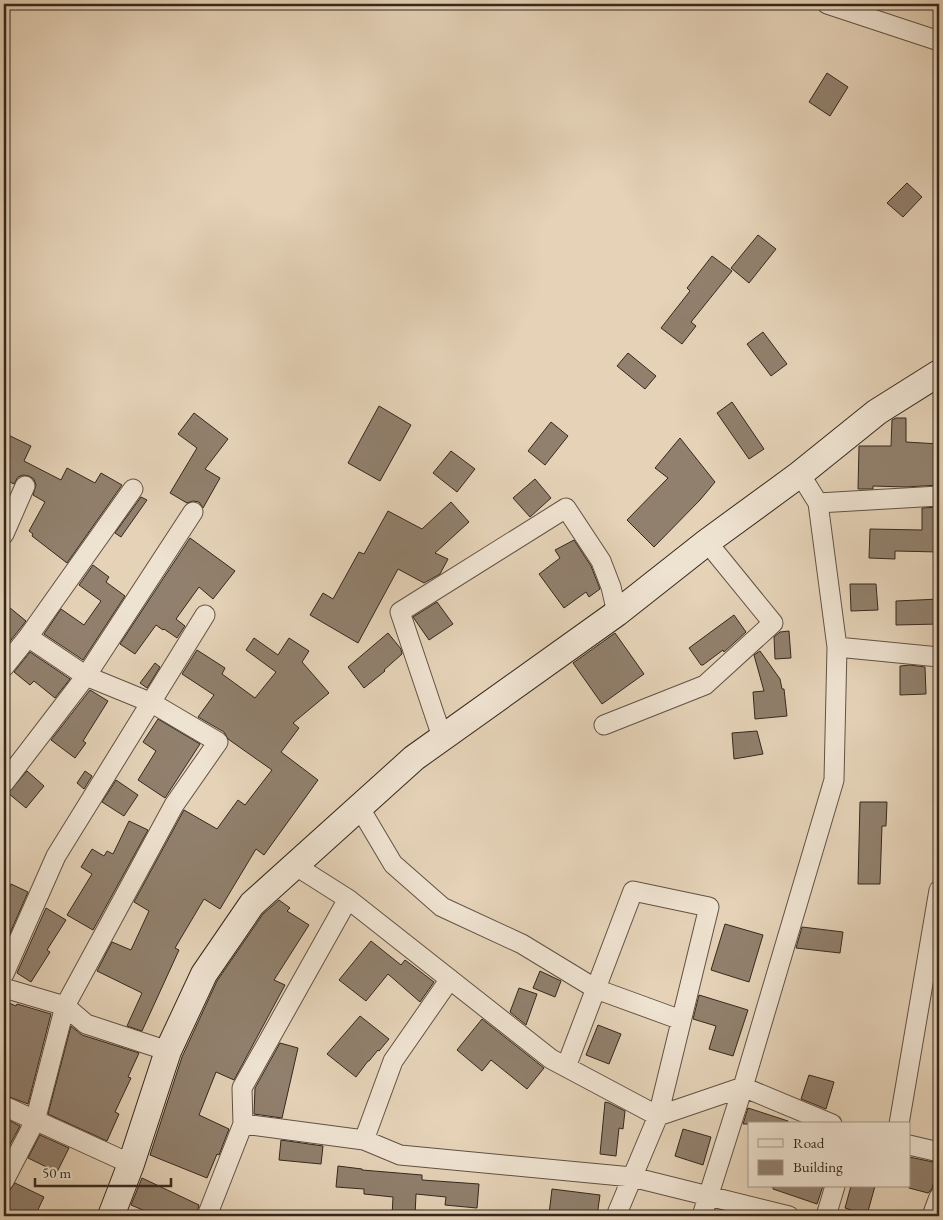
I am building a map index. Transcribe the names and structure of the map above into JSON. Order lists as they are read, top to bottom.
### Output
{
  "legend": ["Road", "Building"],
  "scale_bar": "50 m"
}
